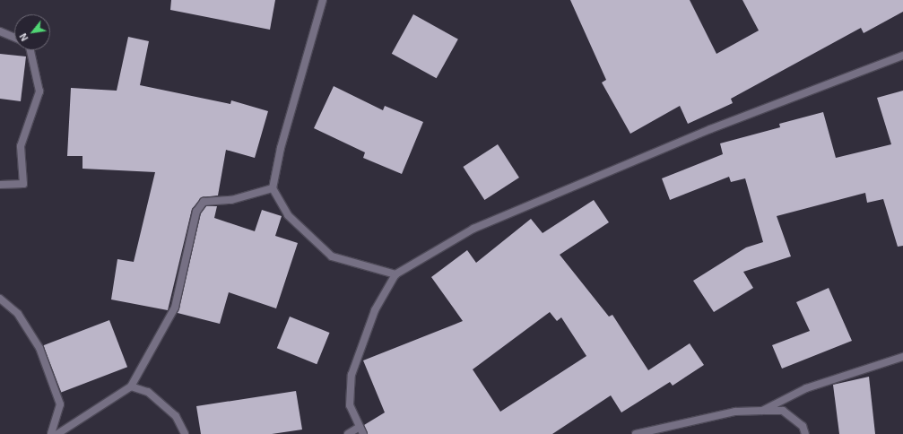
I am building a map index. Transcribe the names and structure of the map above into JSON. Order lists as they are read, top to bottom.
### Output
{
  "north": "bottom left"
}
